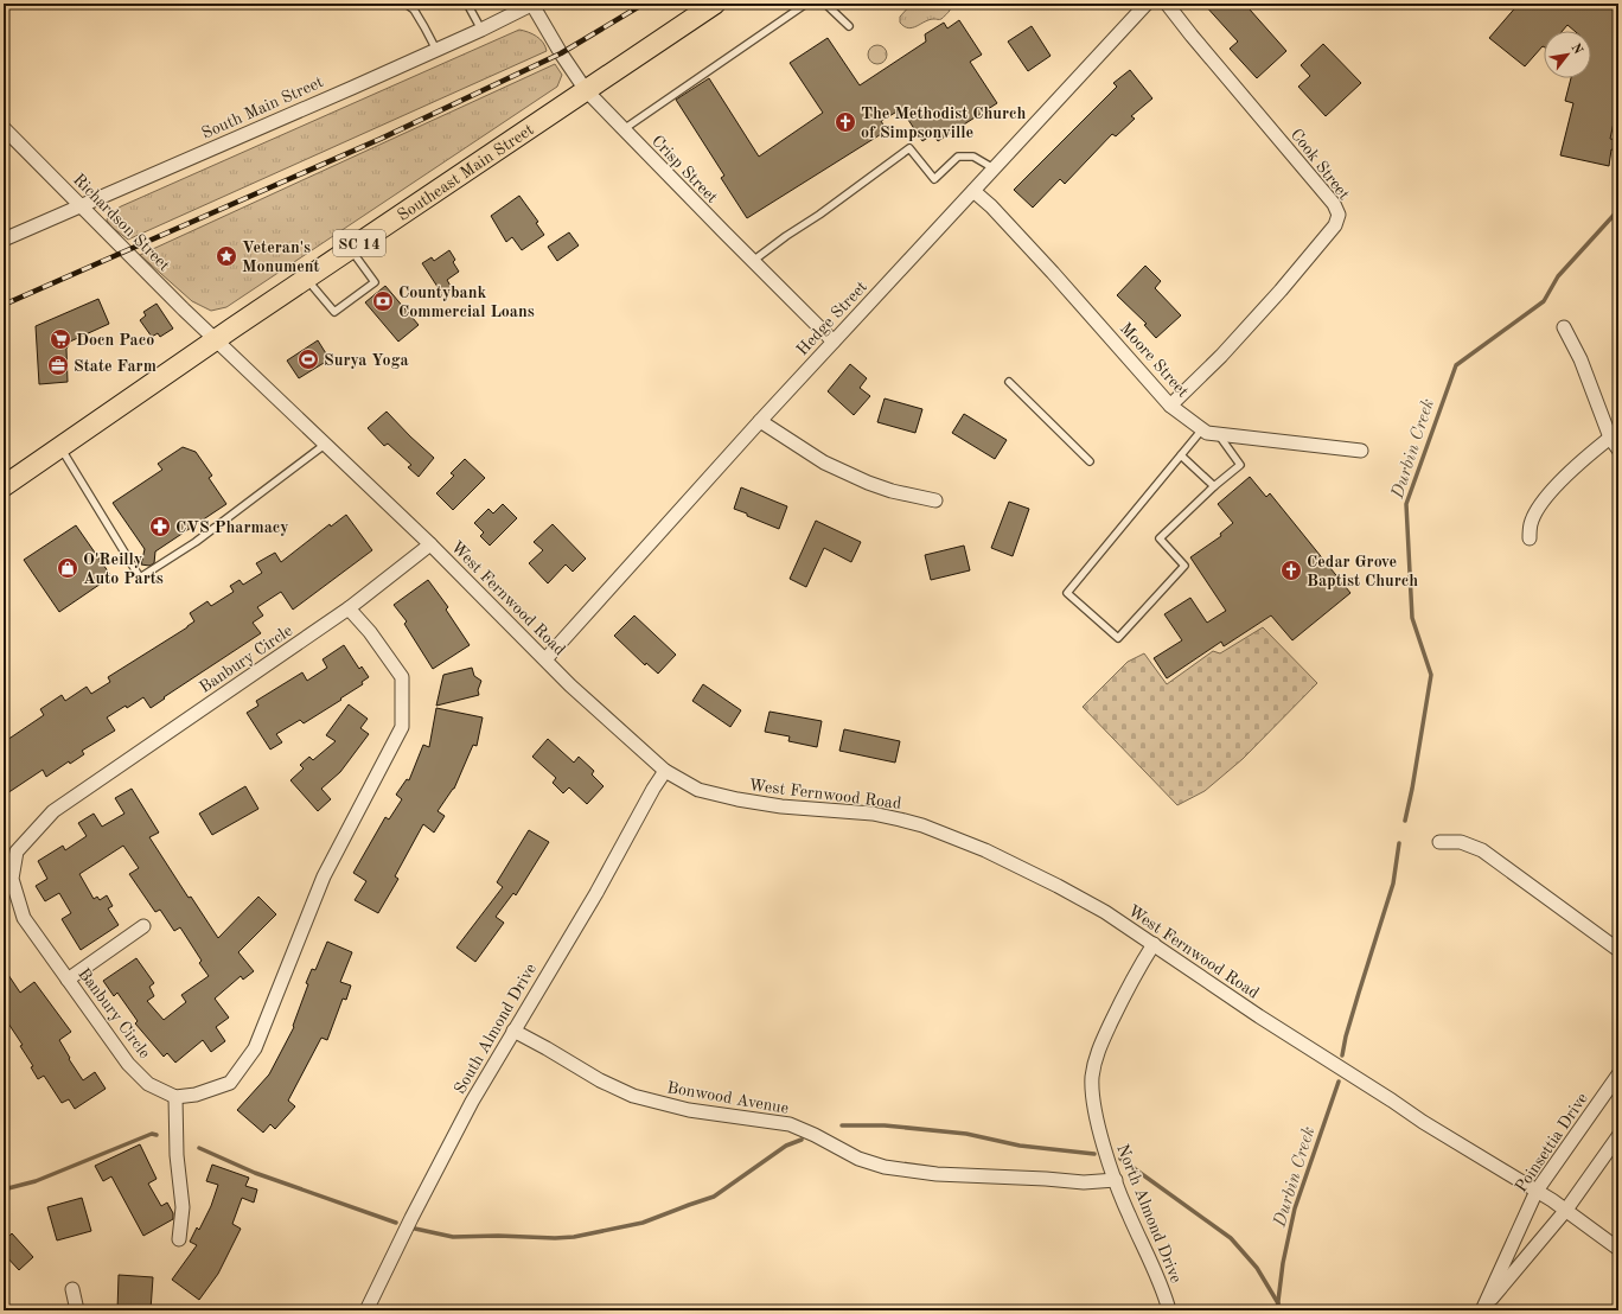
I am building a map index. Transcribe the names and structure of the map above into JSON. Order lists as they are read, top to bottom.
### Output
{
  "streets": {
    "main road": ["Southeast Main Street", "SC 14"],
    "street": [
      "South Main Street",
      "Cook Street",
      "Crisp Street",
      "Richardson Street",
      "Hedge Street",
      "Moore Street",
      "West Fernwood Road",
      "Banbury Circle",
      "South Almond Drive",
      "Bonwood Avenue",
      "Poinsettia Drive",
      "North Almond Drive"
    ]
  },
  "crossings": [
    ["South Main Street", "Crisp Street"],
    ["South Main Street", "Richardson Street"],
    ["Cook Street", "Moore Street"],
    ["Crisp Street", "Southeast Main Street"],
    ["Crisp Street", "Hedge Street"],
    ["Southeast Main Street", "Richardson Street"],
    ["Southeast Main Street", "West Fernwood Road"],
    ["Richardson Street", "West Fernwood Road"],
    ["Hedge Street", "Moore Street"],
    ["Hedge Street", "West Fernwood Road"],
    ["West Fernwood Road", "Banbury Circle"],
    ["West Fernwood Road", "South Almond Drive"],
    ["West Fernwood Road", "Poinsettia Drive"],
    ["West Fernwood Road", "North Almond Drive"],
    ["South Almond Drive", "Bonwood Avenue"],
    ["Bonwood Avenue", "North Almond Drive"]
  ],
  "water": ["Durbin Creek"],
  "places": {
    "church": ["The Methodist Church of Simpsonville", "Cedar Grove Baptist Church"],
    "place": ["Veteran's Monument"],
    "bank": ["Countybank Commercial Loans"],
    "supermarket": ["Docn Paco"],
    "sports": ["Surya Yoga"],
    "office": ["State Farm"],
    "pharmacy": ["CVS Pharmacy"],
    "shop": ["O'Reilly Auto Parts"]
  },
  "north": "top right"
}
